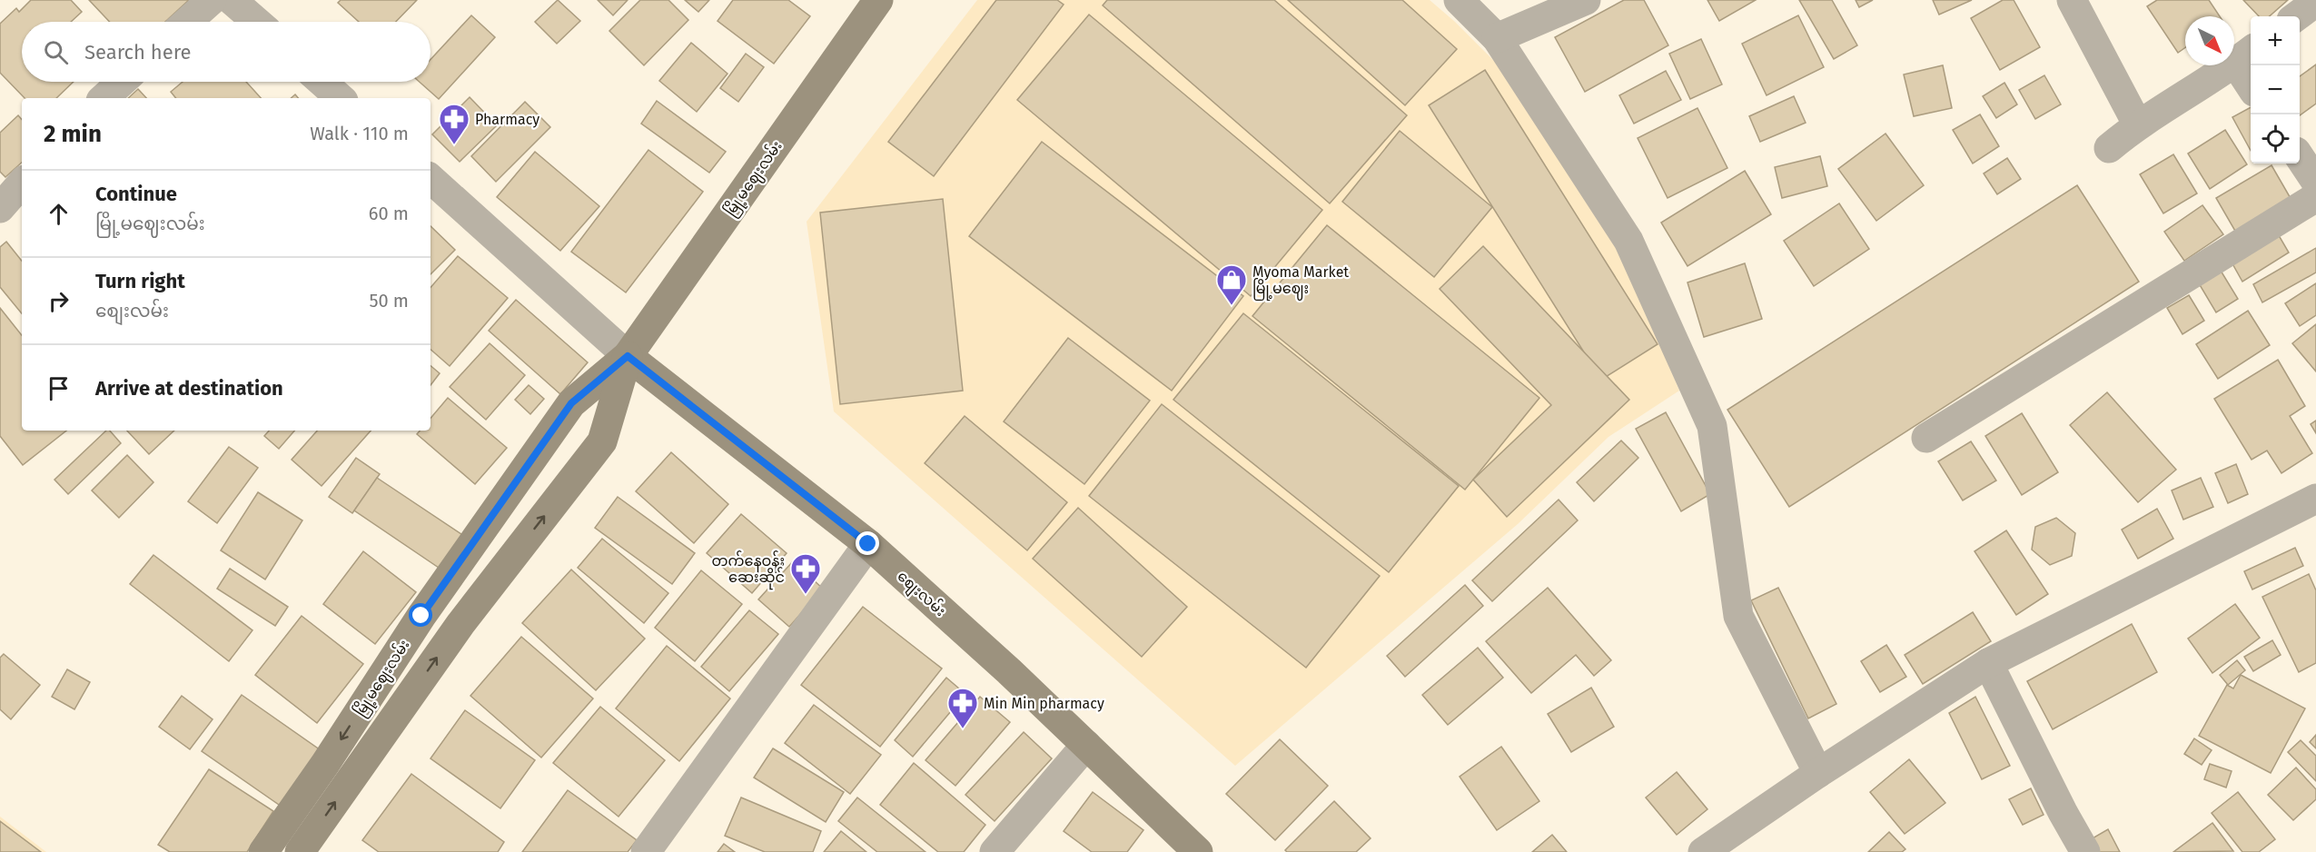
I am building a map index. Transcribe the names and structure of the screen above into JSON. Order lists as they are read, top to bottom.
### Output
{
  "streets": {
    "main road": ["မြို့မဈေးလမ်း", "စျေးလမ်း"]
  },
  "crossings": [
    ["မြို့မဈေးလမ်း", "စျေးလမ်း"]
  ],
  "places": {
    "pharmacy": ["Pharmacy", "တက်နေဝန်း ဆေးဆိုင်", "Min Min pharmacy"],
    "shop": ["Myoma Market မြို့မဈေး"]
  },
  "north": "bottom right",
  "page": {
    "map_buttons": ["+", "−"],
    "search": "Search here",
    "heading": ["2 min", "Walk · 110 m"],
    "list": [
      ["Continue", "မြို့မဈေးလမ်း", "60 m"],
      ["Turn right", "စျေးလမ်း", "50 m"],
      "Arrive at destination"
    ]
  }
}
